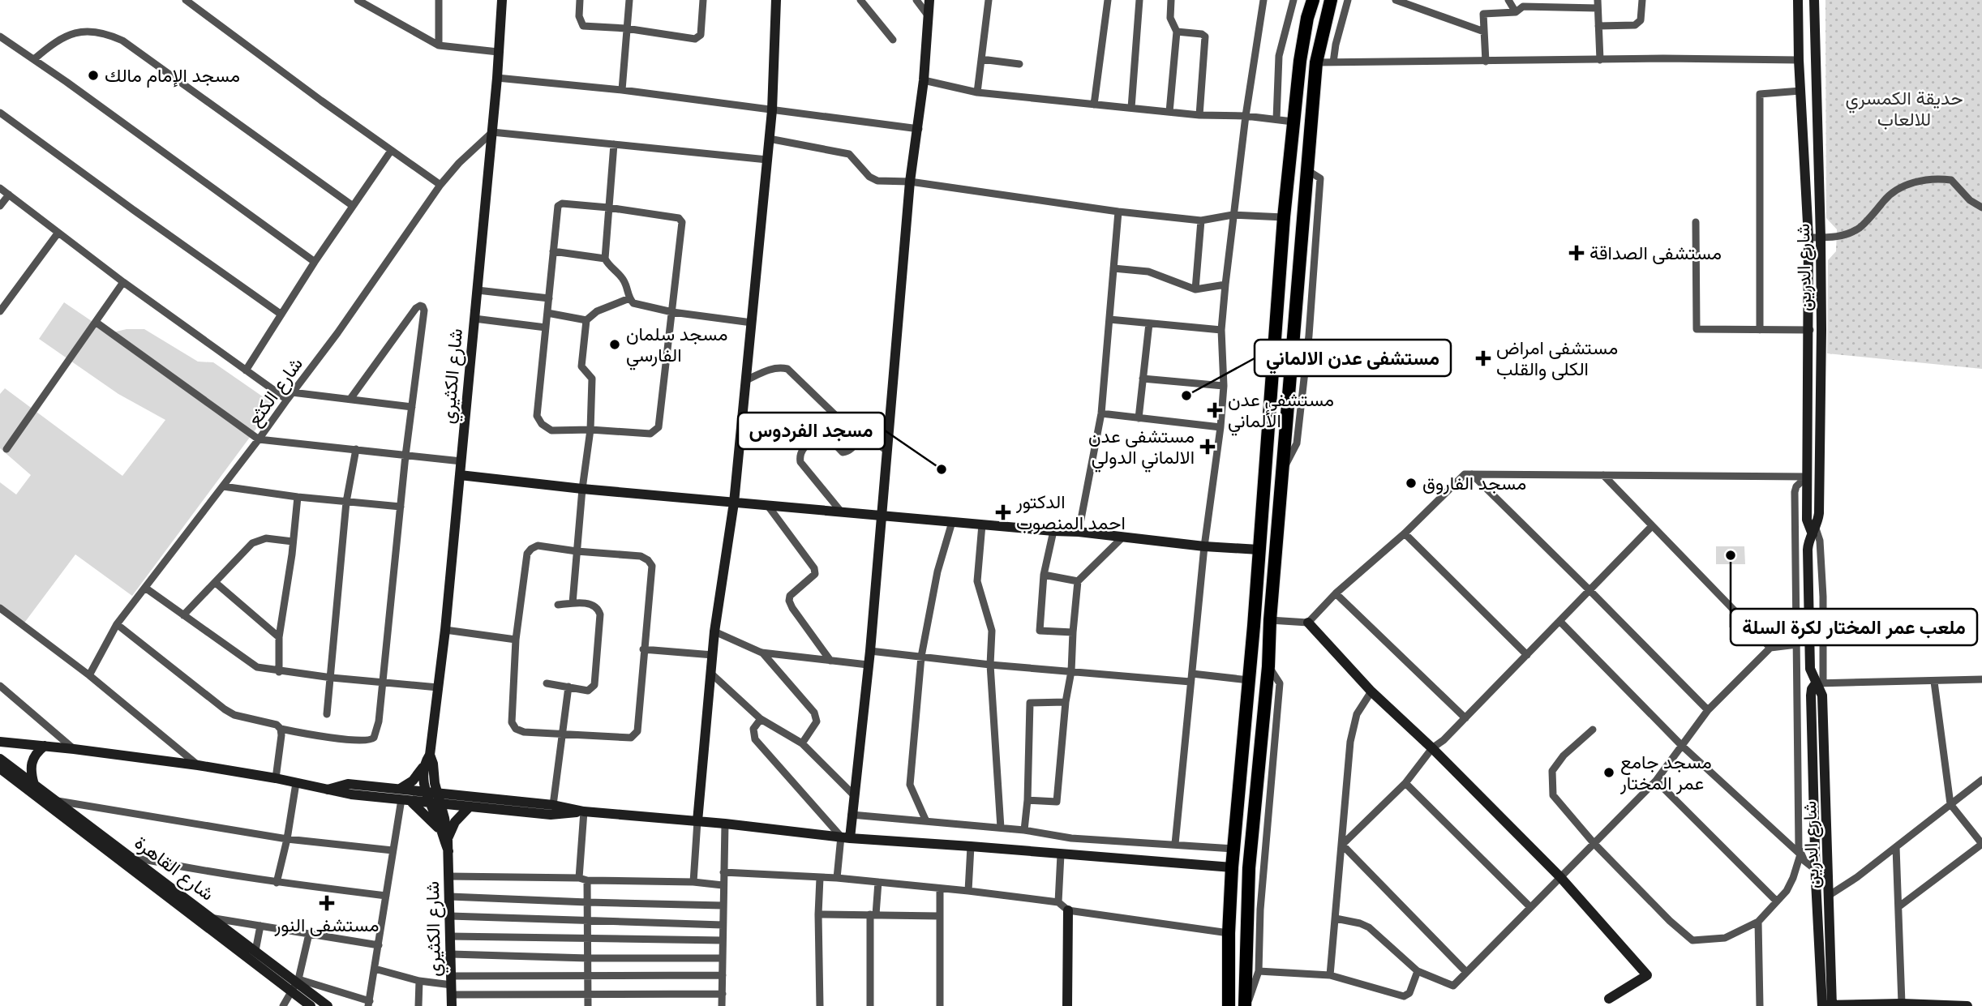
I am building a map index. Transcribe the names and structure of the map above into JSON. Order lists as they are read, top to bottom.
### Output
{
  "streets": {
    "street": [
      "شارع الدرين",
      "شارع الكثيري",
      "شارع الكثع",
      "شارع القاهرة"
    ]
  },
  "crossings": [
    ["شارع الكثيري", "شارع الكثع"]
  ],
  "parks": ["حديقة الكمسري للالعاب"],
  "places": {
    "other": [
      "مسجد الإمام مالك",
      "مسجد سلمان الفارسي",
      "مستشفى عدن الالماني",
      "مسجد الفردوس",
      "مسجد الفاروق",
      "ملعب عمر المختار لكرة السلة",
      "مسجد جامع عمر المختار"
    ],
    "health": [
      "مستشفى الصداقة",
      "مستشفى امراض الكلى والقلب",
      "مستشفى عدن الألماني",
      "مستشفى عدن الالماني الدولي",
      "الدكتور احمد المنصوب",
      "مستشفى النور"
    ]
  }
}
